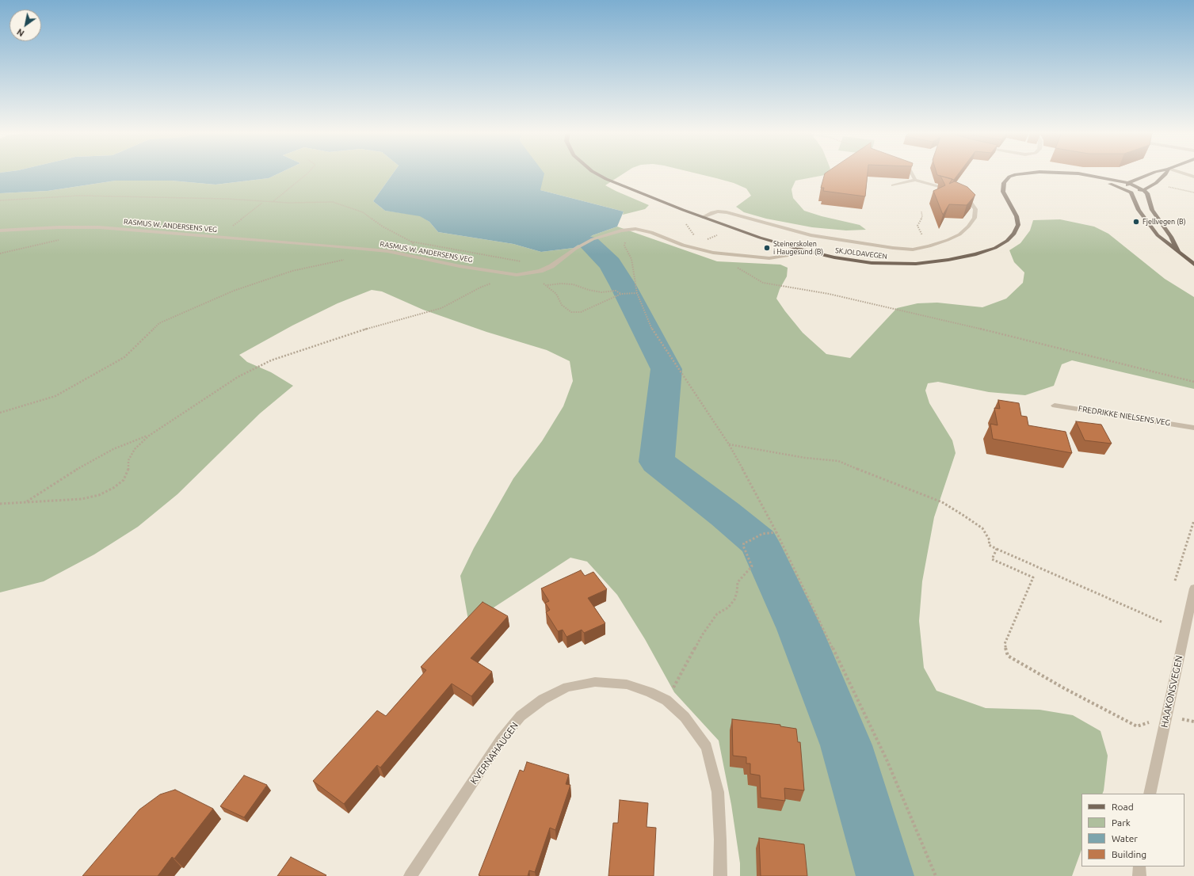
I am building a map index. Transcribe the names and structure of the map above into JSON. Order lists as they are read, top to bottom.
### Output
{
  "streets": {
    "main road": ["SKJOLDAVEGEN"],
    "street": [
      "RASMUS W. ANDERSENS VEG",
      "FREDRIKKE NIELSENS VEG",
      "HAAKONSVEGEN",
      "KVERNAHAUGEN"
    ]
  },
  "crossings": [
    ["RASMUS W. ANDERSENS VEG", "SKJOLDAVEGEN"]
  ],
  "places": ["Fjellvegen (B)", "Steinerskolen i Haugesund (B)"],
  "legend": [
    "Road",
    "Park",
    "Water",
    "Building"
  ],
  "north": "bottom left"
}
